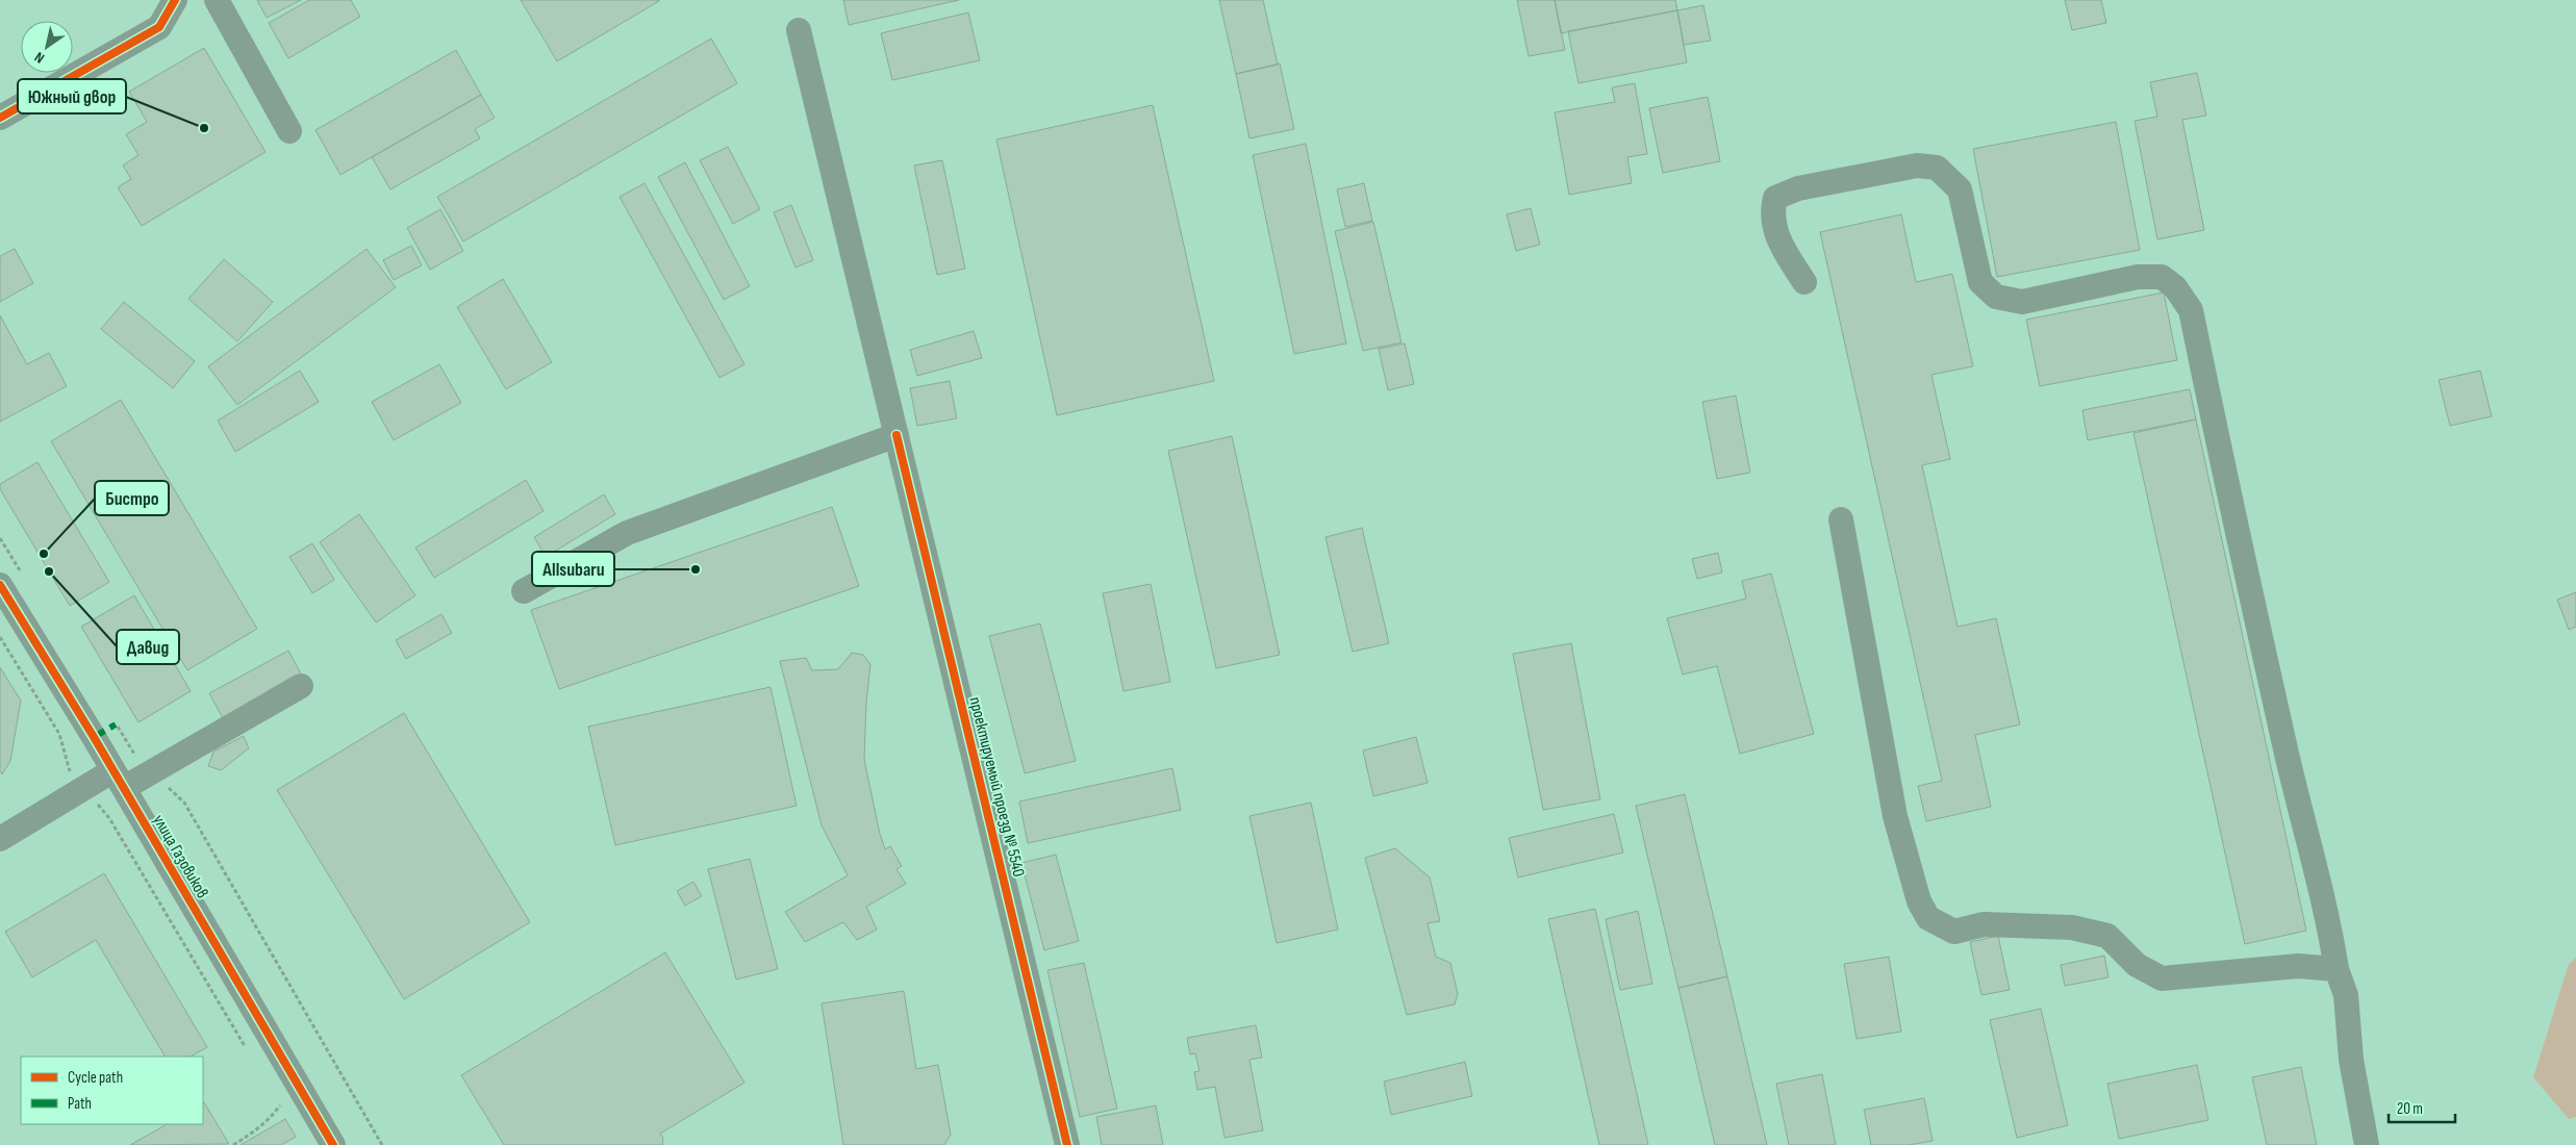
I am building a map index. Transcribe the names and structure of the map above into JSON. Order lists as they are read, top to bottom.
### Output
{
  "streets": {
    "street": ["проектируемый проезд № 5540", "улица Газовиков"]
  },
  "places": [
    "Южный двор",
    "Бистро",
    "Allsubaru",
    "Давид"
  ],
  "legend": ["Cycle path", "Path"],
  "scale_bar": "20 m",
  "north": "bottom left"
}
